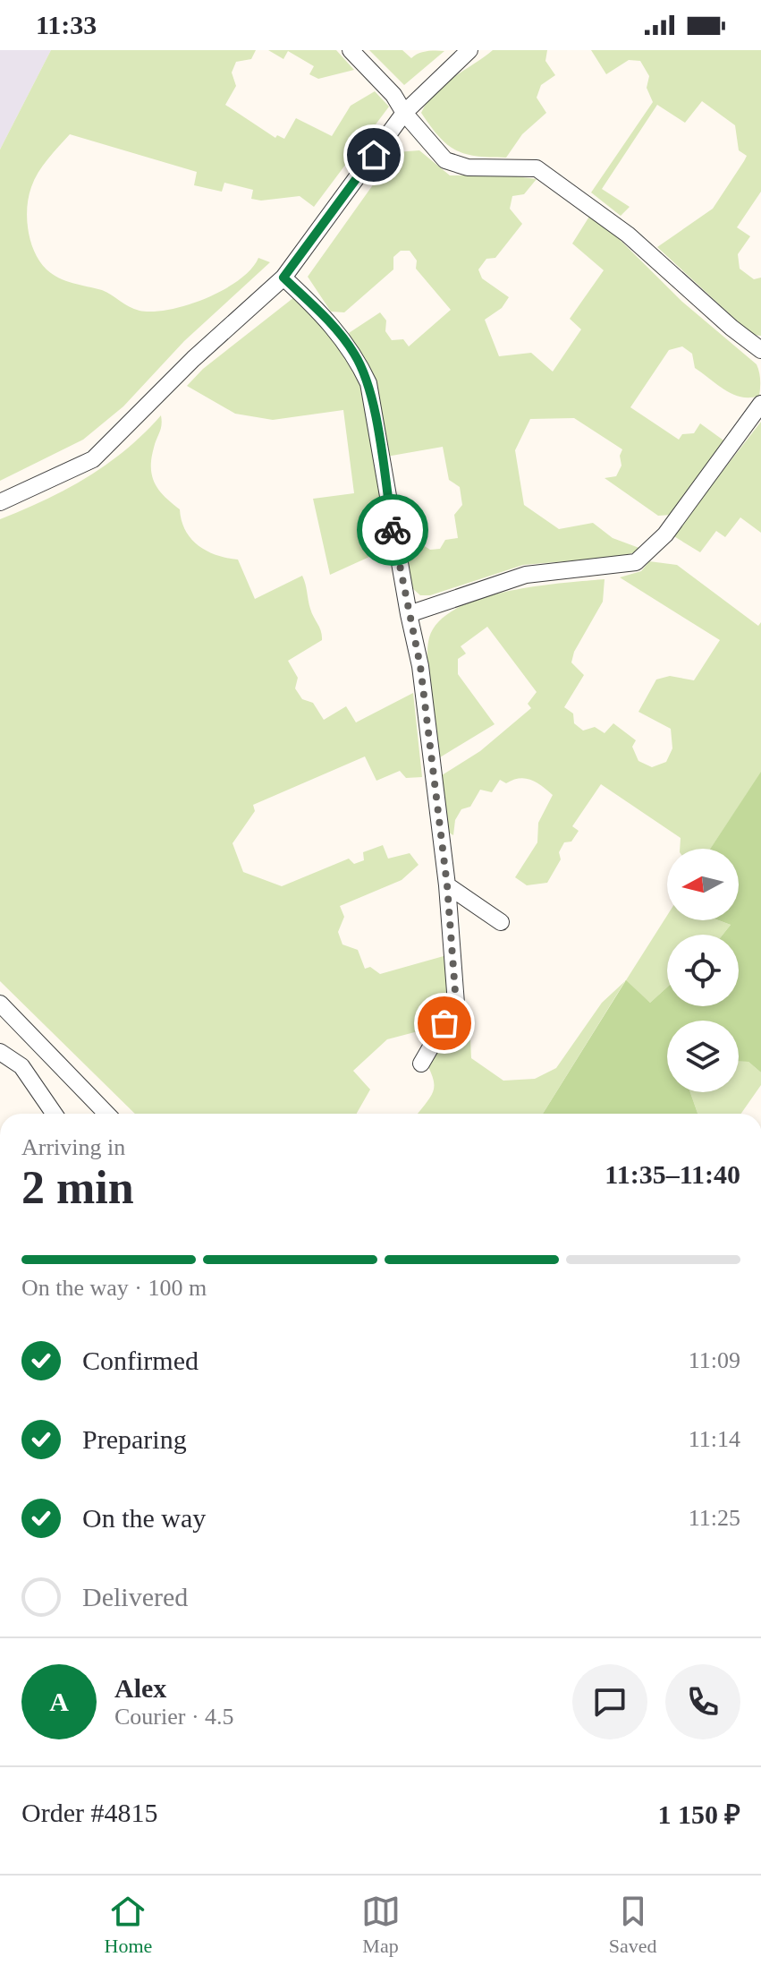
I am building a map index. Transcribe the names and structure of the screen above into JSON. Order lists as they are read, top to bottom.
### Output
{
  "north": "left",
  "page": {
    "status": "11:33",
    "heading": ["2 min", "Arriving in", "11:35–11:40"],
    "panel": [
      "Alex",
      "Courier · 4.5",
      "Order #4815",
      "1 150 ₽"
    ],
    "bar": "On the way · 100 m",
    "list": [
      ["Confirmed", "11:09"],
      ["Preparing", "11:14"],
      ["On the way", "11:25"],
      "Delivered"
    ],
    "round": "A",
    "tabs": ["Home", "Map", "Saved"]
  }
}
